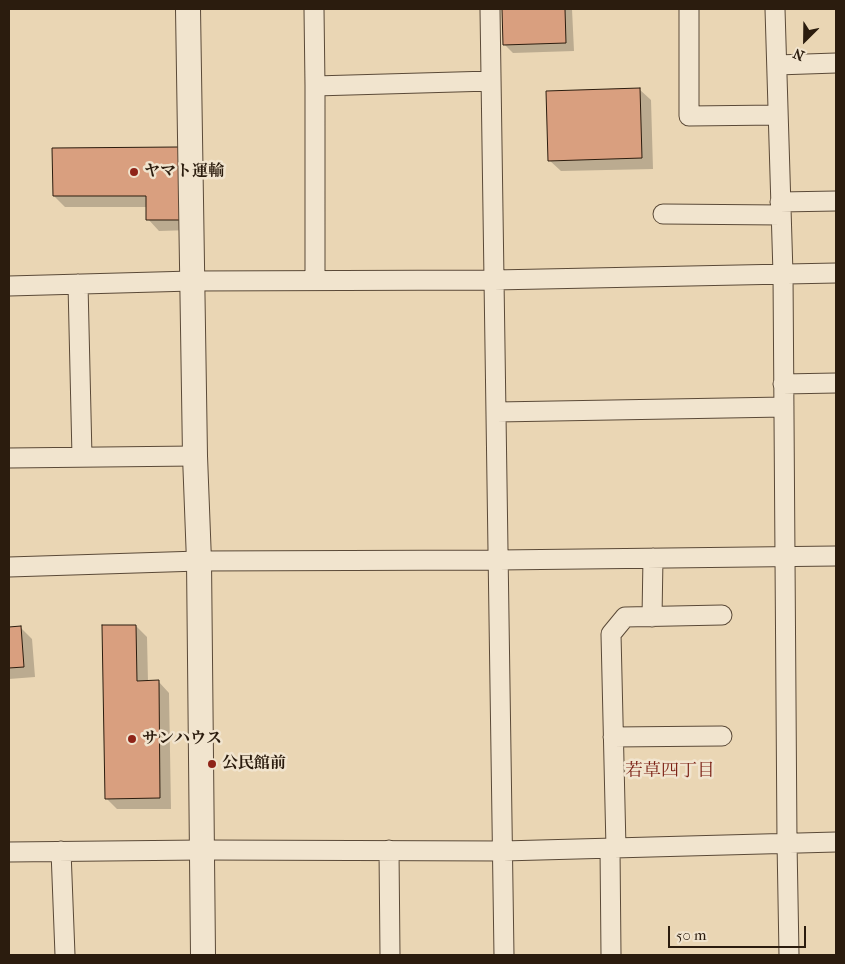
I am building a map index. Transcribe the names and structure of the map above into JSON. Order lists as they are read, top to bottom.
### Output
{
  "districts": ["若草四丁目"],
  "places": ["ヤマト運輸", "サンハウス", "公民館前"],
  "scale_bar": "50 m",
  "north": "bottom left"
}
